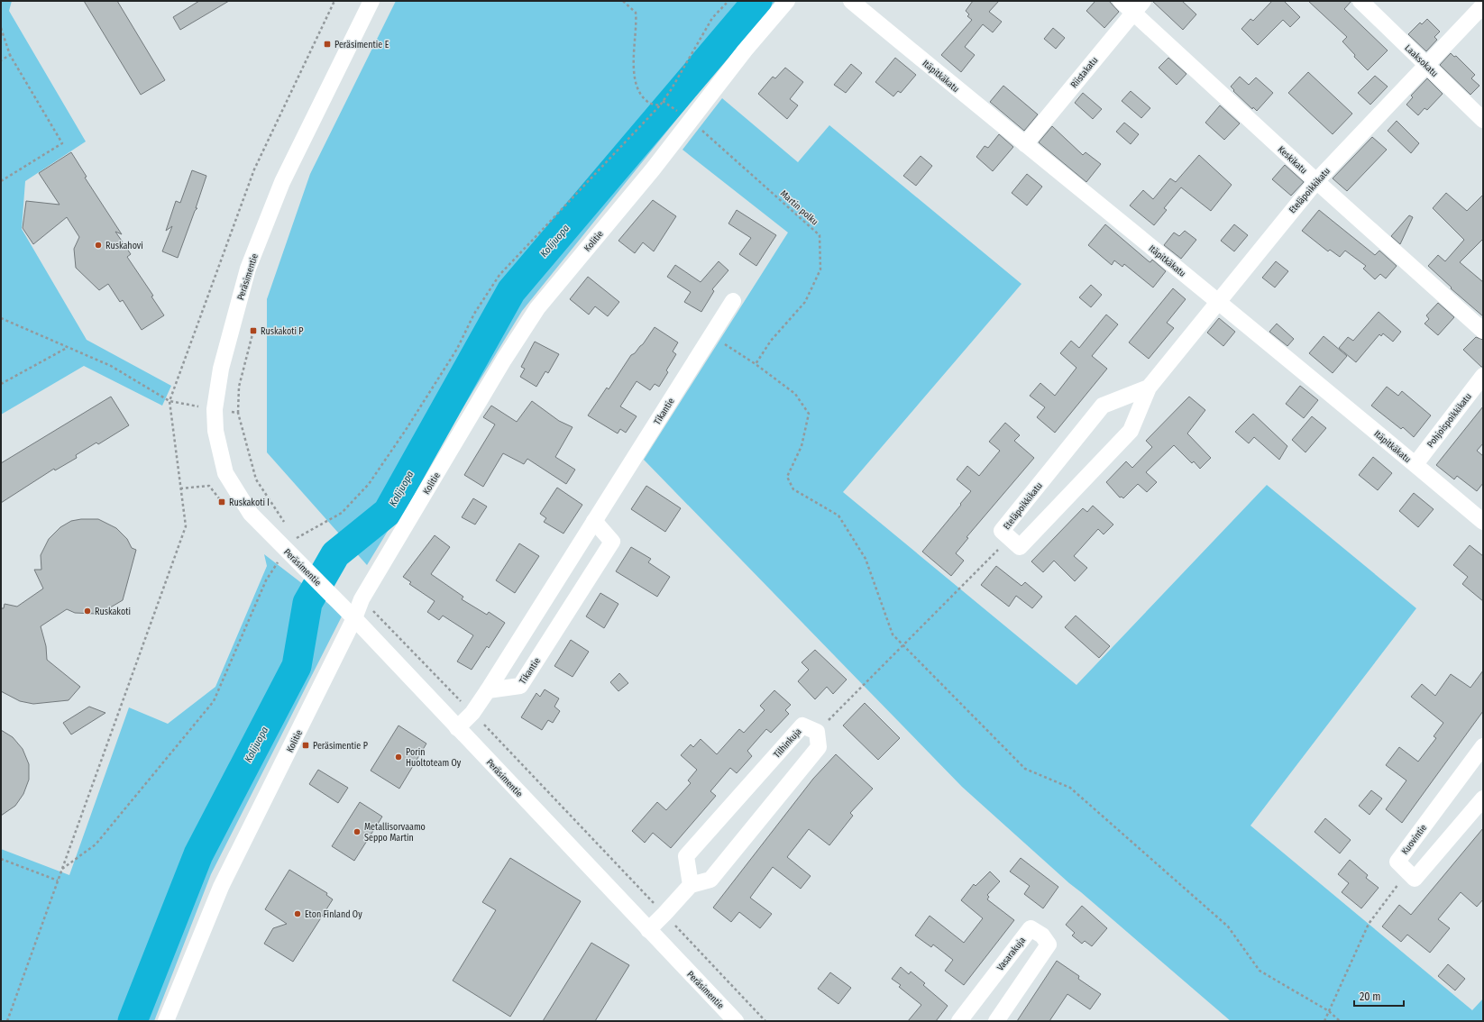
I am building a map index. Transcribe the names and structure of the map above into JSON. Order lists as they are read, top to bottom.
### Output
{
  "streets": {
    "street": [
      "Laaksokatu",
      "Riistakatu",
      "Itäpitkäkatu",
      "Keskikatu",
      "Eteläpoikkikatu",
      "Kolitie",
      "Peräsimentie",
      "Tikantie",
      "Pohjoispoikkikatu",
      "Tilhinkuja",
      "Kuovintie",
      "Vasarakuja"
    ],
    "path": ["Martin polku"]
  },
  "crossings": [
    ["Laaksokatu", "Eteläpoikkikatu"],
    ["Riistakatu", "Itäpitkäkatu"],
    ["Riistakatu", "Keskikatu"],
    ["Itäpitkäkatu", "Eteläpoikkikatu"],
    ["Itäpitkäkatu", "Pohjoispoikkikatu"],
    ["Keskikatu", "Eteläpoikkikatu"],
    ["Martin polku", "Kolitie"],
    ["Kolitie", "Peräsimentie"],
    ["Peräsimentie", "Tikantie"]
  ],
  "water": ["Kolijuopa"],
  "places": {
    "transit": [
      "Peräsimentie E",
      "Ruskakoti P",
      "Ruskakoti I",
      "Peräsimentie P"
    ],
    "other": [
      "Ruskahovi",
      "Ruskakoti",
      "Porin Huoltoteam Oy",
      "Metallisorvaamo Seppo Martin",
      "Eton Finland Oy"
    ]
  },
  "scale_bar": "20 m"
}
